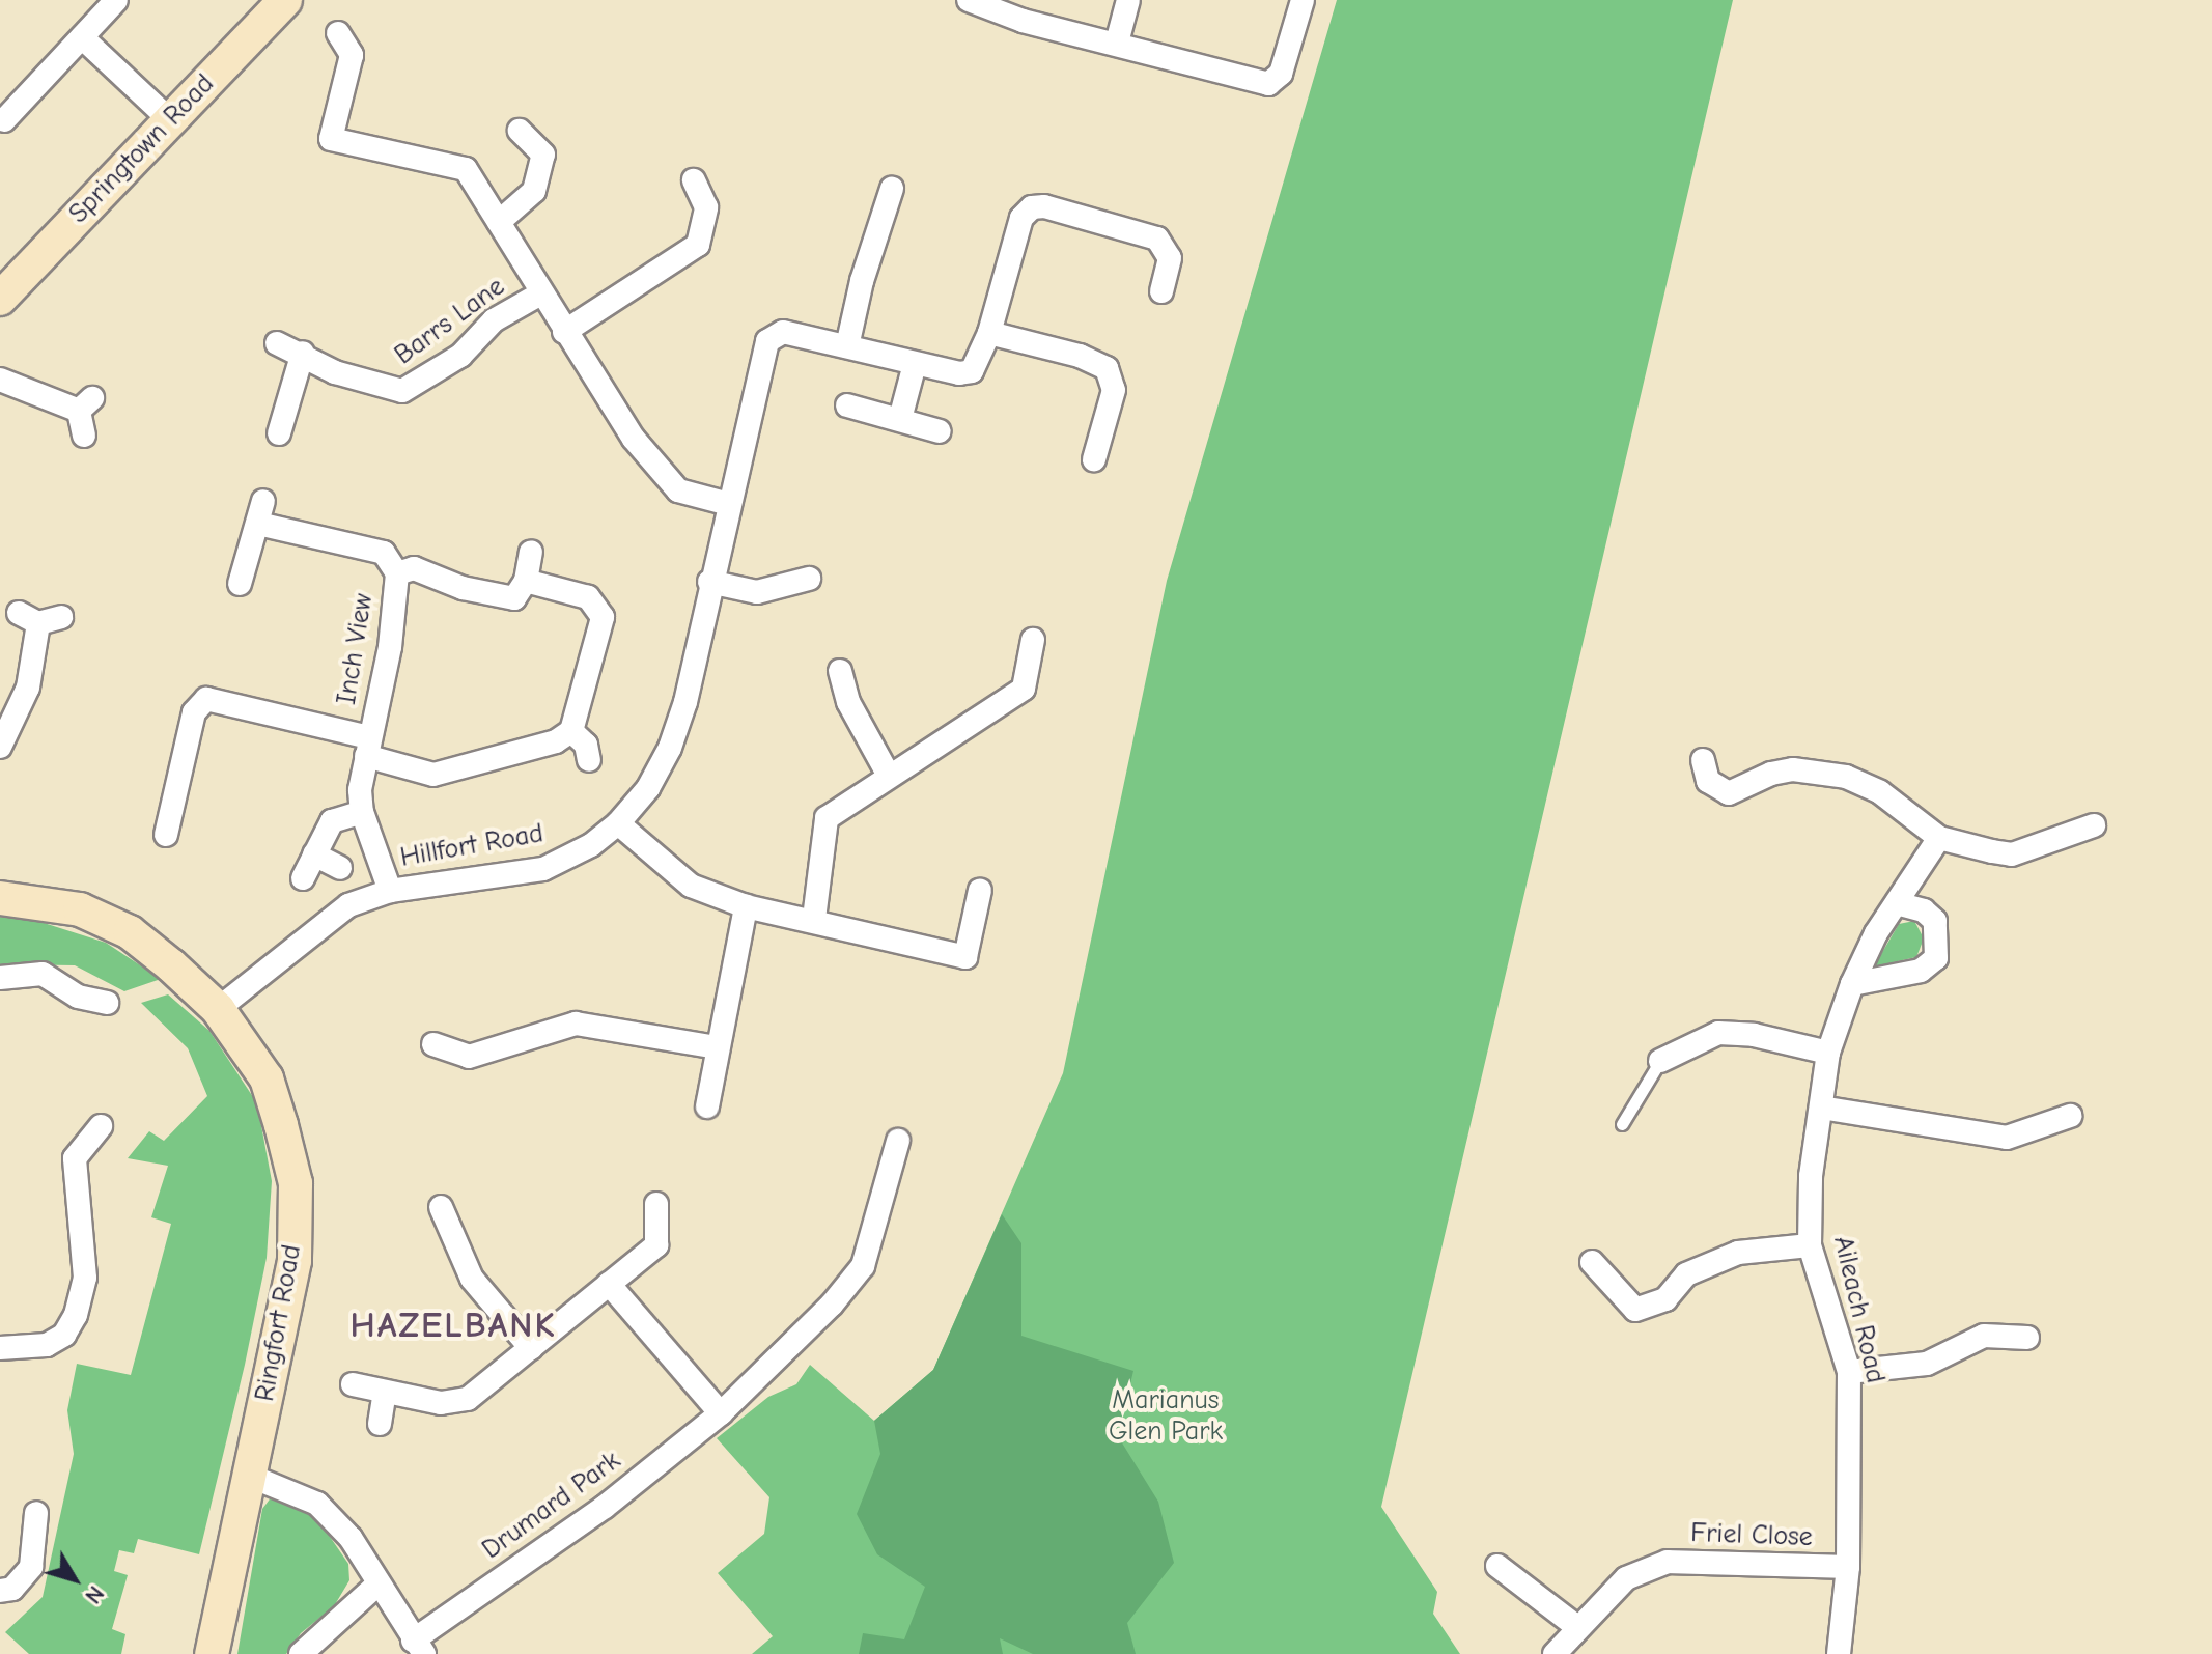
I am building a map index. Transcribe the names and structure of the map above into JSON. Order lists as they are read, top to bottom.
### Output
{
  "streets": {
    "street": [
      "Springtown Road",
      "Barrs Lane",
      "Inch View",
      "Hillfort Road",
      "Aileach Road",
      "Ringfort Road",
      "Drumard Park",
      "Friel Close"
    ]
  },
  "crossings": [
    ["Barrs Lane", "Hillfort Road"],
    ["Inch View", "Hillfort Road"],
    ["Hillfort Road", "Ringfort Road"],
    ["Aileach Road", "Friel Close"],
    ["Ringfort Road", "Drumard Park"]
  ],
  "districts": ["HAZELBANK"],
  "parks": ["Marianus Glen Park"],
  "north": "bottom right"
}
